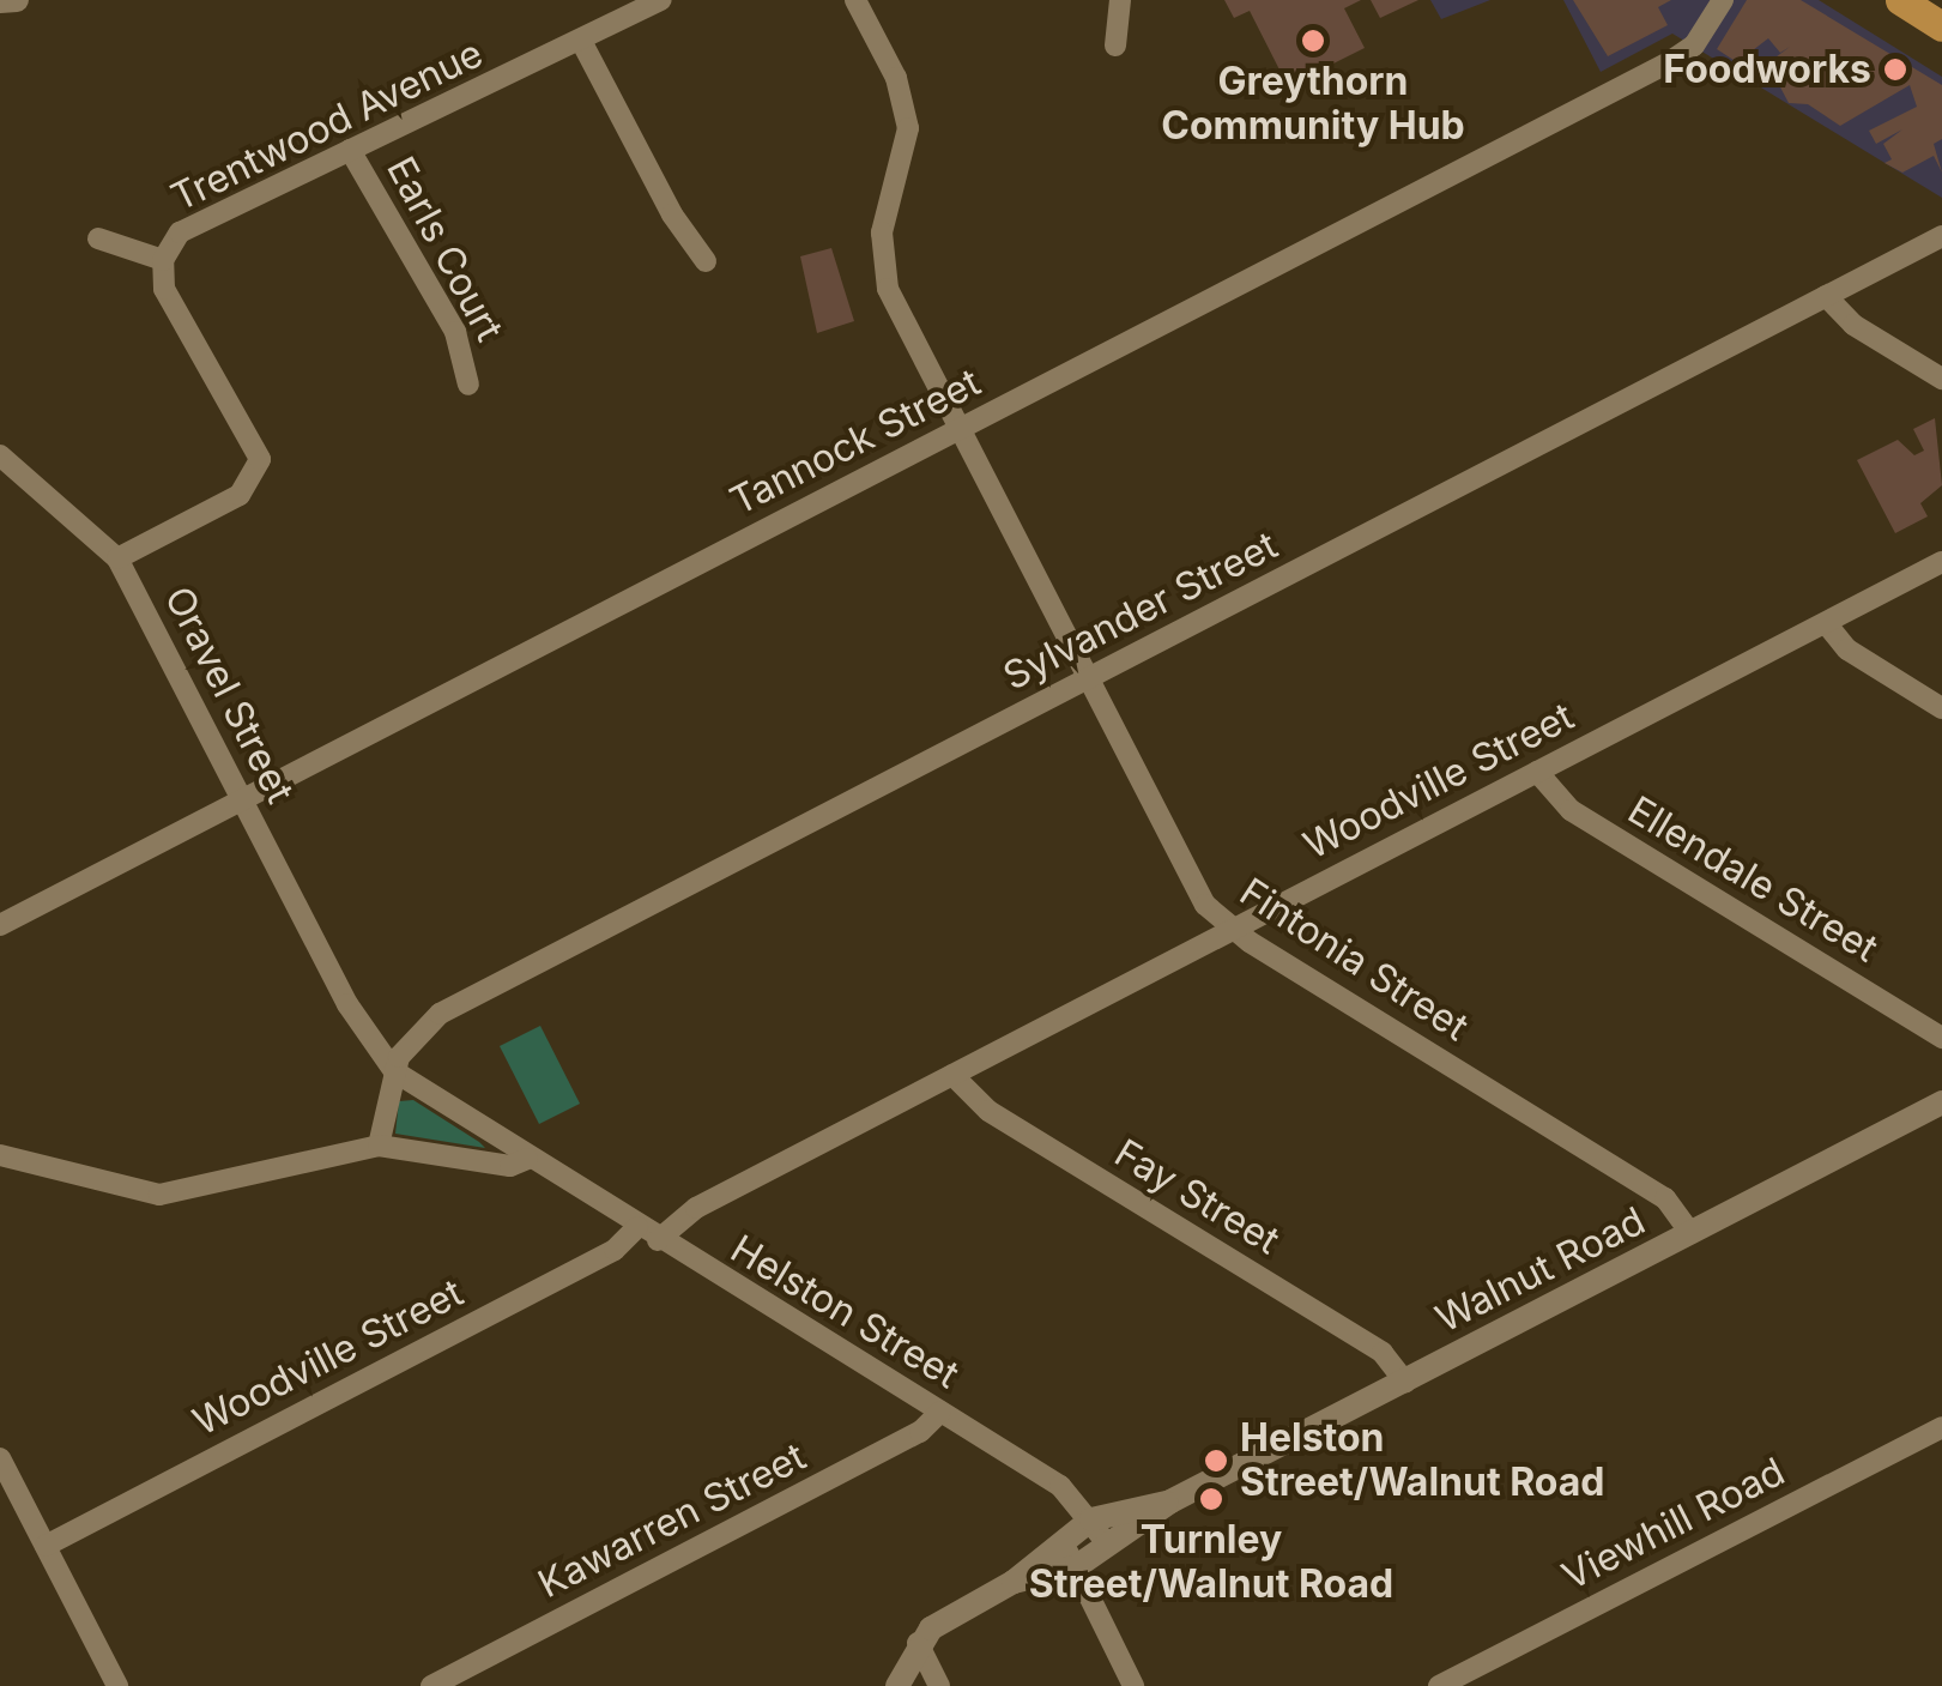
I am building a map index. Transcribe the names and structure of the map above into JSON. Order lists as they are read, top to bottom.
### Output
{
  "streets": {
    "street": [
      "Trentwood Avenue",
      "Earls Court",
      "Tannock Street",
      "Sylvander Street",
      "Oravel Street",
      "Woodville Street",
      "Ellendale Street",
      "Fintonia Street",
      "Fay Street",
      "Walnut Road",
      "Helston Street",
      "Kawarren Street",
      "Viewhill Road"
    ]
  },
  "crossings": [
    ["Trentwood Avenue", "Earls Court"],
    ["Trentwood Avenue", "Oravel Street"],
    ["Tannock Street", "Oravel Street"],
    ["Tannock Street", "Fintonia Street"],
    ["Sylvander Street", "Fintonia Street"],
    ["Sylvander Street", "Helston Street"],
    ["Oravel Street", "Helston Street"],
    ["Woodville Street", "Ellendale Street"],
    ["Woodville Street", "Fintonia Street"],
    ["Woodville Street", "Fay Street"],
    ["Woodville Street", "Helston Street"],
    ["Fintonia Street", "Walnut Road"],
    ["Fay Street", "Walnut Road"],
    ["Walnut Road", "Helston Street"],
    ["Helston Street", "Kawarren Street"]
  ],
  "places": [
    "Greythorn Community Hub",
    "Foodworks",
    "Helston Street/Walnut Road",
    "Turnley Street/Walnut Road"
  ]
}
